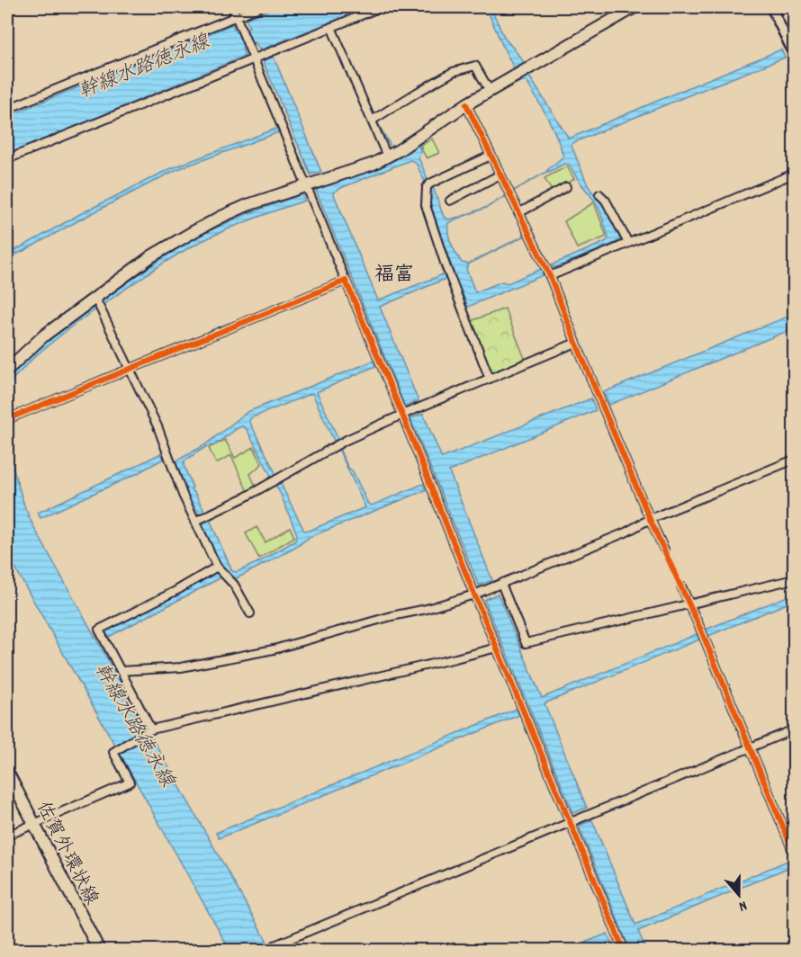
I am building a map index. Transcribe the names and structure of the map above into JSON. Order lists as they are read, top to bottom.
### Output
{
  "streets": {
    "main road": ["佐賀外環状線"]
  },
  "districts": ["福富"],
  "water": ["幹線水路徳永線"],
  "north": "bottom"
}
